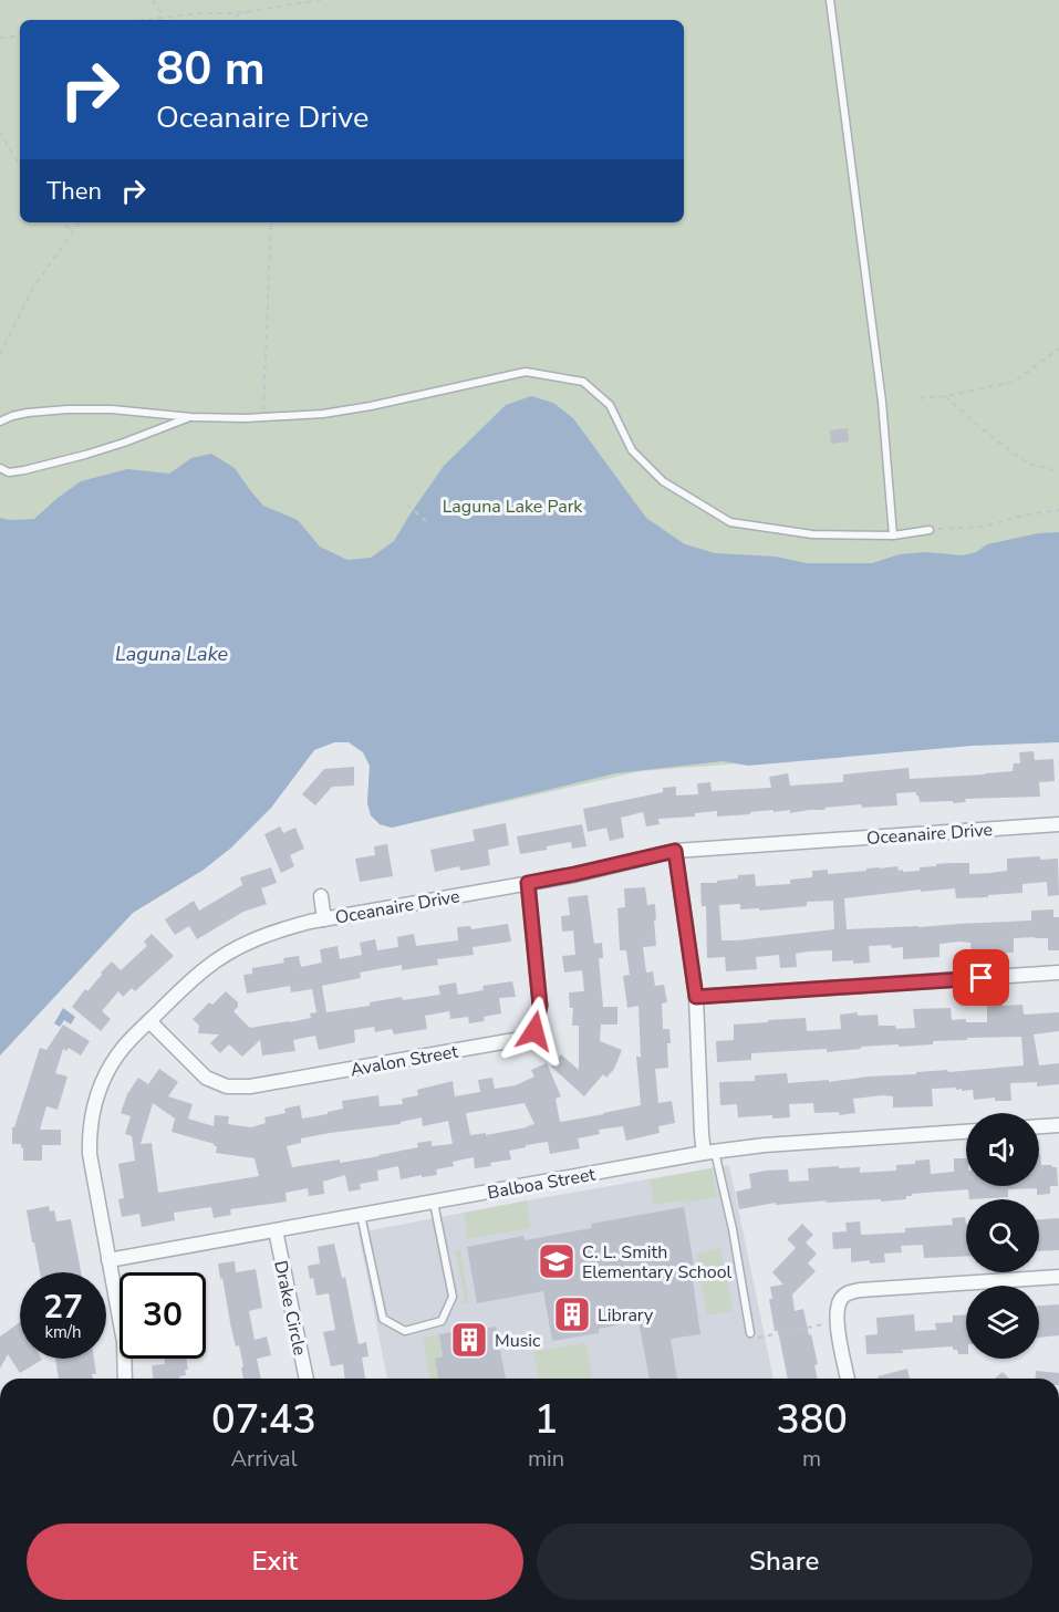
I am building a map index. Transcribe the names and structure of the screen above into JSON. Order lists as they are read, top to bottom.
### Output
{
  "streets": {
    "street": [
      "Oceanaire Drive",
      "Avalon Street",
      "Balboa Street",
      "Drake Circle"
    ]
  },
  "crossings": [
    ["Oceanaire Drive", "Avalon Street"],
    ["Oceanaire Drive", "Balboa Street"],
    ["Balboa Street", "Drake Circle"]
  ],
  "water": ["Laguna Lake"],
  "parks": ["Laguna Lake Park"],
  "places": {
    "school or university": ["C. L. Smith Elementary School"],
    "building": ["Library", "Music"]
  },
  "page": {
    "turn": ["80 m", "Oceanaire Drive"],
    "then": "Then",
    "speed": "27 km/h",
    "limit": "30",
    "eta": [
      "07:43",
      "Arrival",
      "1",
      "min",
      "380",
      "m"
    ],
    "buttons": ["Exit", "Share"]
  }
}
